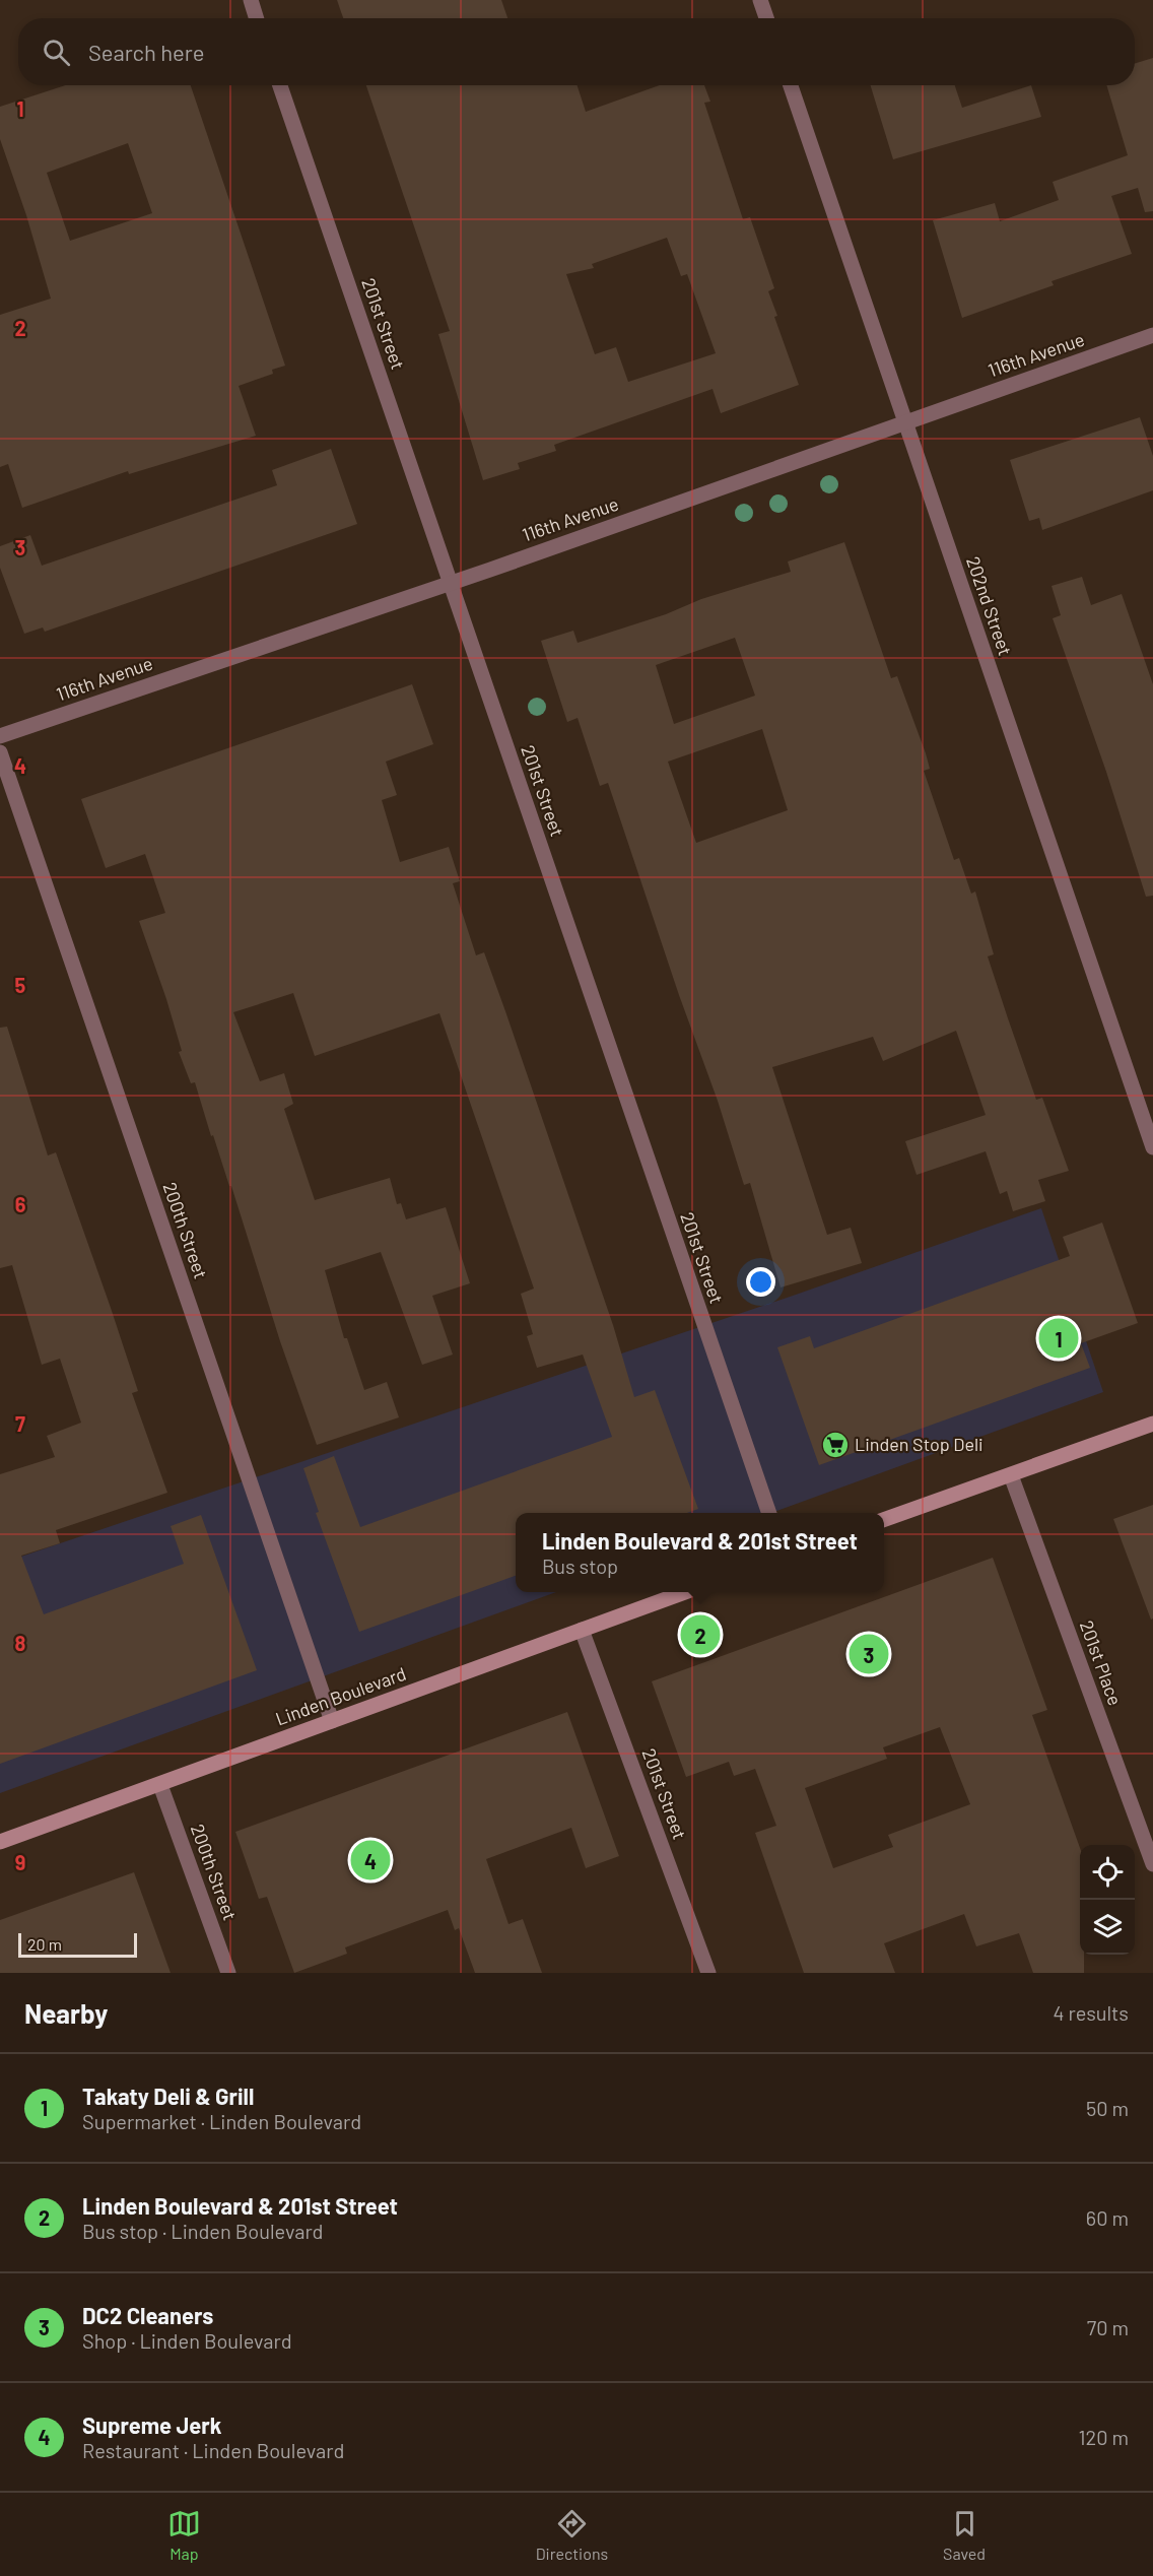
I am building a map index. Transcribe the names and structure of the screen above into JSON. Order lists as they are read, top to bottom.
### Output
{
  "streets": {
    "main road": ["Linden Boulevard"],
    "street": [
      "201st Street",
      "116th Avenue",
      "202nd Street",
      "200th Street",
      "201st Place"
    ]
  },
  "crossings": [
    ["201st Street", "116th Avenue"],
    ["201st Street", "Linden Boulevard"],
    ["116th Avenue", "202nd Street"],
    ["200th Street", "Linden Boulevard"]
  ],
  "places": {
    "supermarket": ["Linden Stop Deli"]
  },
  "scale_bar": "20 m",
  "page": {
    "search": "Search here",
    "pins": [
      "1",
      "2",
      "3",
      "4"
    ],
    "popup": ["Linden Boulevard & 201st Street", "Bus stop"],
    "scale": "20 m",
    "heading": ["Nearby", "4 results"],
    "list": [
      {
        "mark": "1",
        "name": "Takaty Deli & Grill",
        "note": "Supermarket · Linden Boulevard",
        "value": "50 m"
      },
      {
        "mark": "2",
        "name": "Linden Boulevard & 201st Street",
        "note": "Bus stop · Linden Boulevard",
        "value": "60 m"
      },
      {
        "mark": "3",
        "name": "DC2 Cleaners",
        "note": "Shop · Linden Boulevard",
        "value": "70 m"
      },
      {
        "mark": "4",
        "name": "Supreme Jerk",
        "note": "Restaurant · Linden Boulevard",
        "value": "120 m"
      }
    ],
    "nav": ["Map", "Directions", "Saved"]
  },
  "grid": {
    "rows": [
      "1",
      "2",
      "3",
      "4",
      "5",
      "6",
      "7",
      "8",
      "9"
    ]
  }
}
